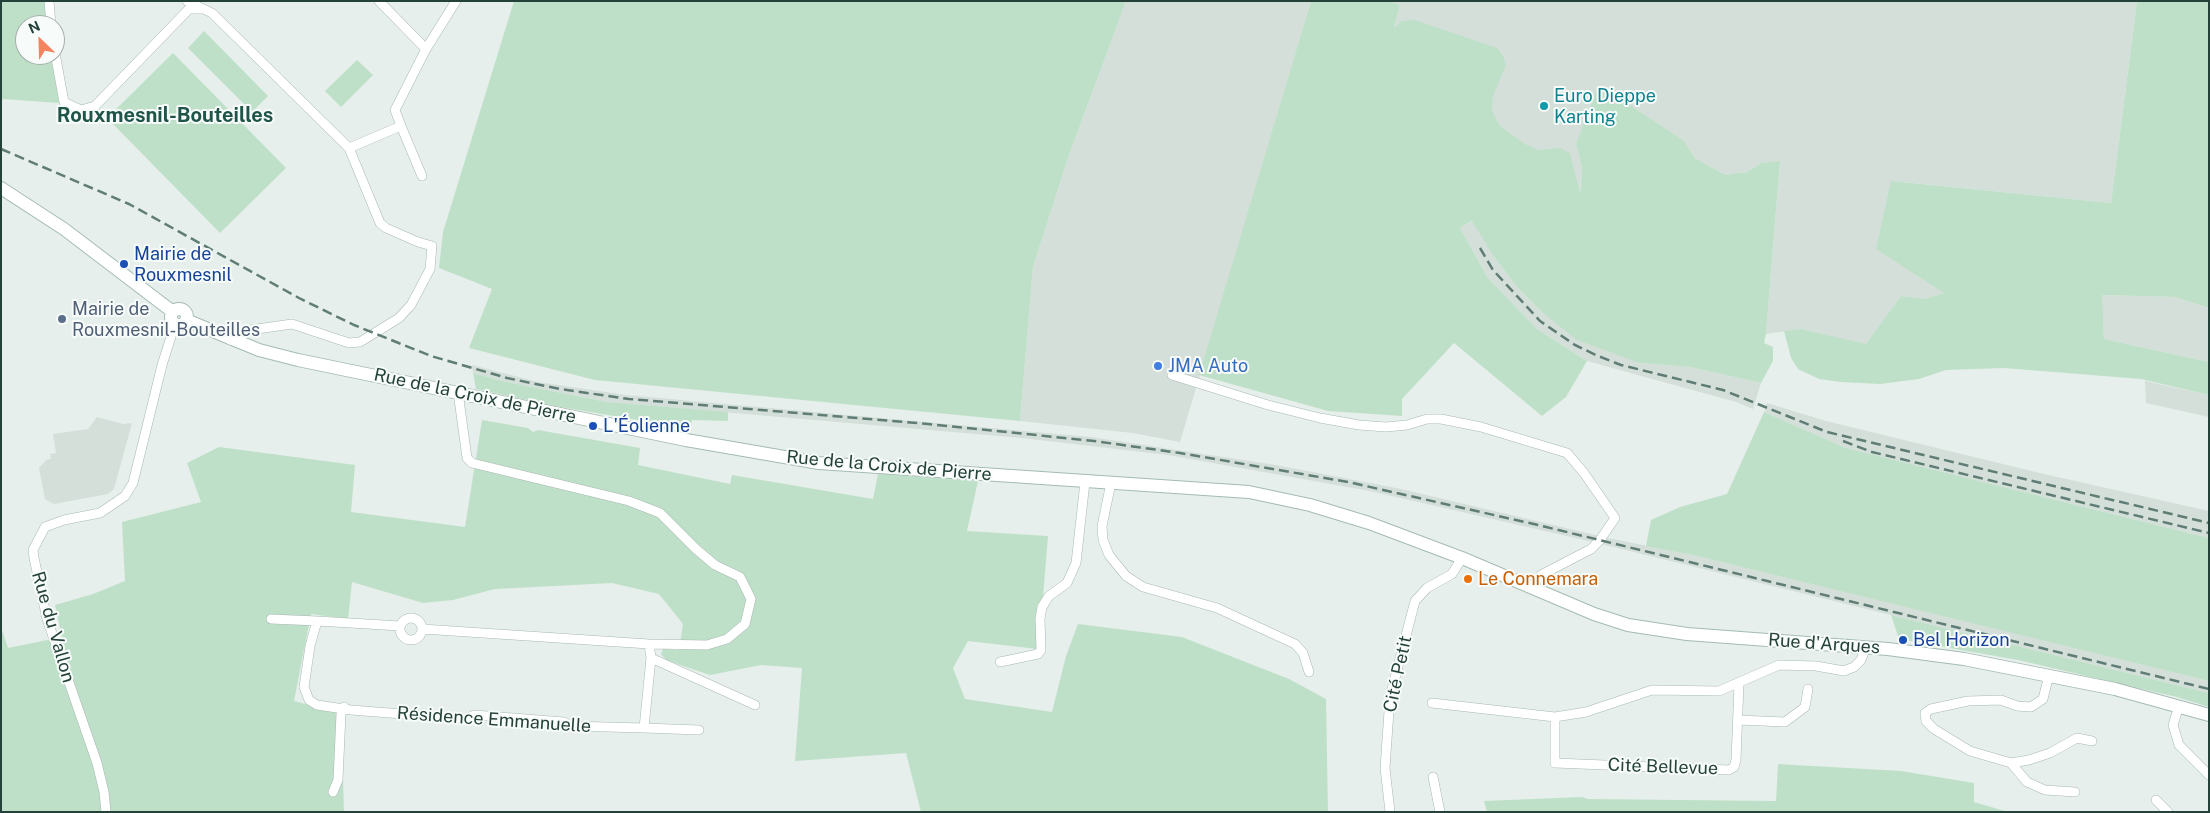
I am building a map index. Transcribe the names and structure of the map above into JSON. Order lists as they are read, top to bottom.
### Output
{
  "streets": {
    "main road": ["Rue de la Croix de Pierre", "Rue d'Arques"],
    "street": [
      "Rue du Vallon",
      "Cité Petit",
      "Résidence Emmanuelle",
      "Cité Bellevue"
    ]
  },
  "crossings": [
    ["Rue de la Croix de Pierre", "Rue du Vallon"],
    ["Rue de la Croix de Pierre", "Rue d'Arques"],
    ["Rue de la Croix de Pierre", "Cité Petit"]
  ],
  "districts": ["Rouxmesnil-Bouteilles"],
  "places": [
    "Euro Dieppe Karting",
    "Mairie de Rouxmesnil",
    "Mairie de Rouxmesnil-Bouteilles",
    "JMA Auto",
    "L'Éolienne",
    "Le Connemara",
    "Bel Horizon"
  ],
  "north": "top left"
}
